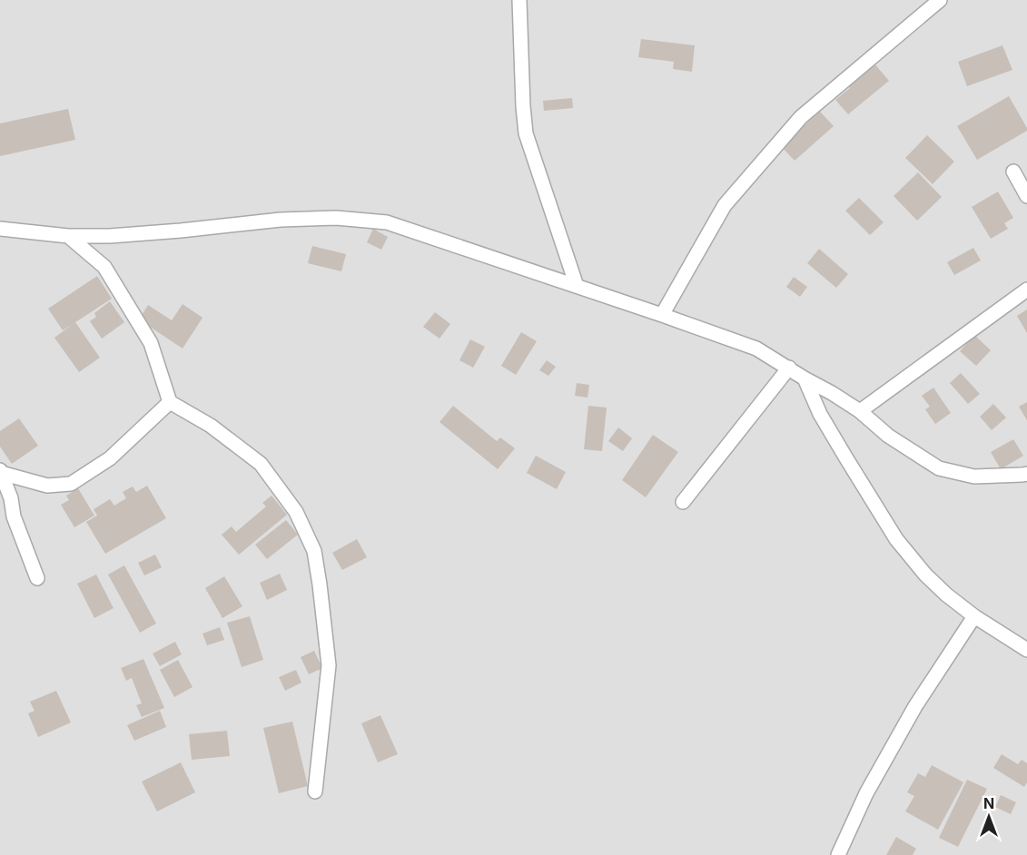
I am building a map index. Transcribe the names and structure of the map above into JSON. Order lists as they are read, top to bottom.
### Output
{
  "north": "top"
}
